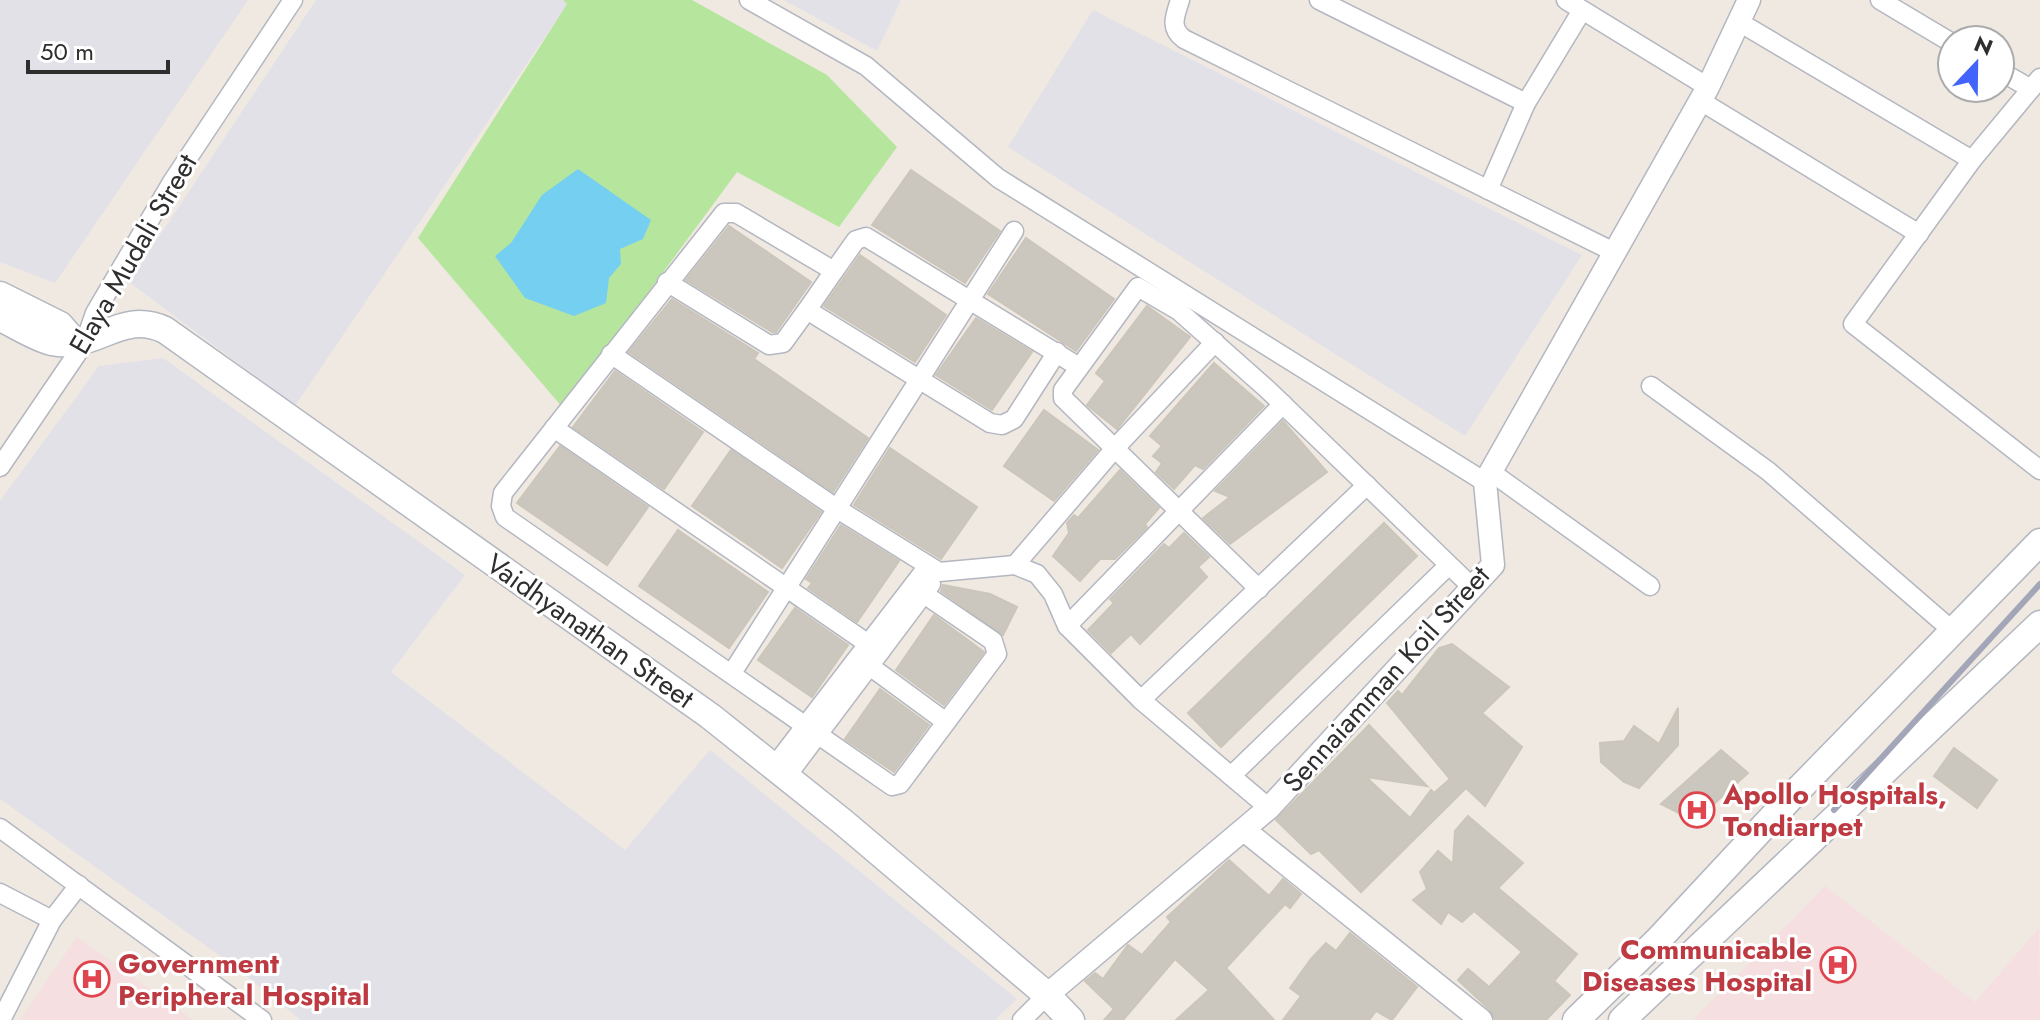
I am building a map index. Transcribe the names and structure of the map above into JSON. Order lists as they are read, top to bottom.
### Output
{
  "streets": {
    "main road": ["Vaidhyanathan Street"],
    "street": ["Elaya Mudali Street", "Sennaiamman Koil Street"]
  },
  "crossings": [
    ["Elaya Mudali Street", "Vaidhyanathan Street"],
    ["Vaidhyanathan Street", "Sennaiamman Koil Street"]
  ],
  "places": {
    "hospital": ["Apollo Hospitals, Tondiarpet", "Communicable Diseases Hospital", "Government Peripheral Hospital"]
  },
  "scale_bar": "50 m",
  "north": "top"
}
